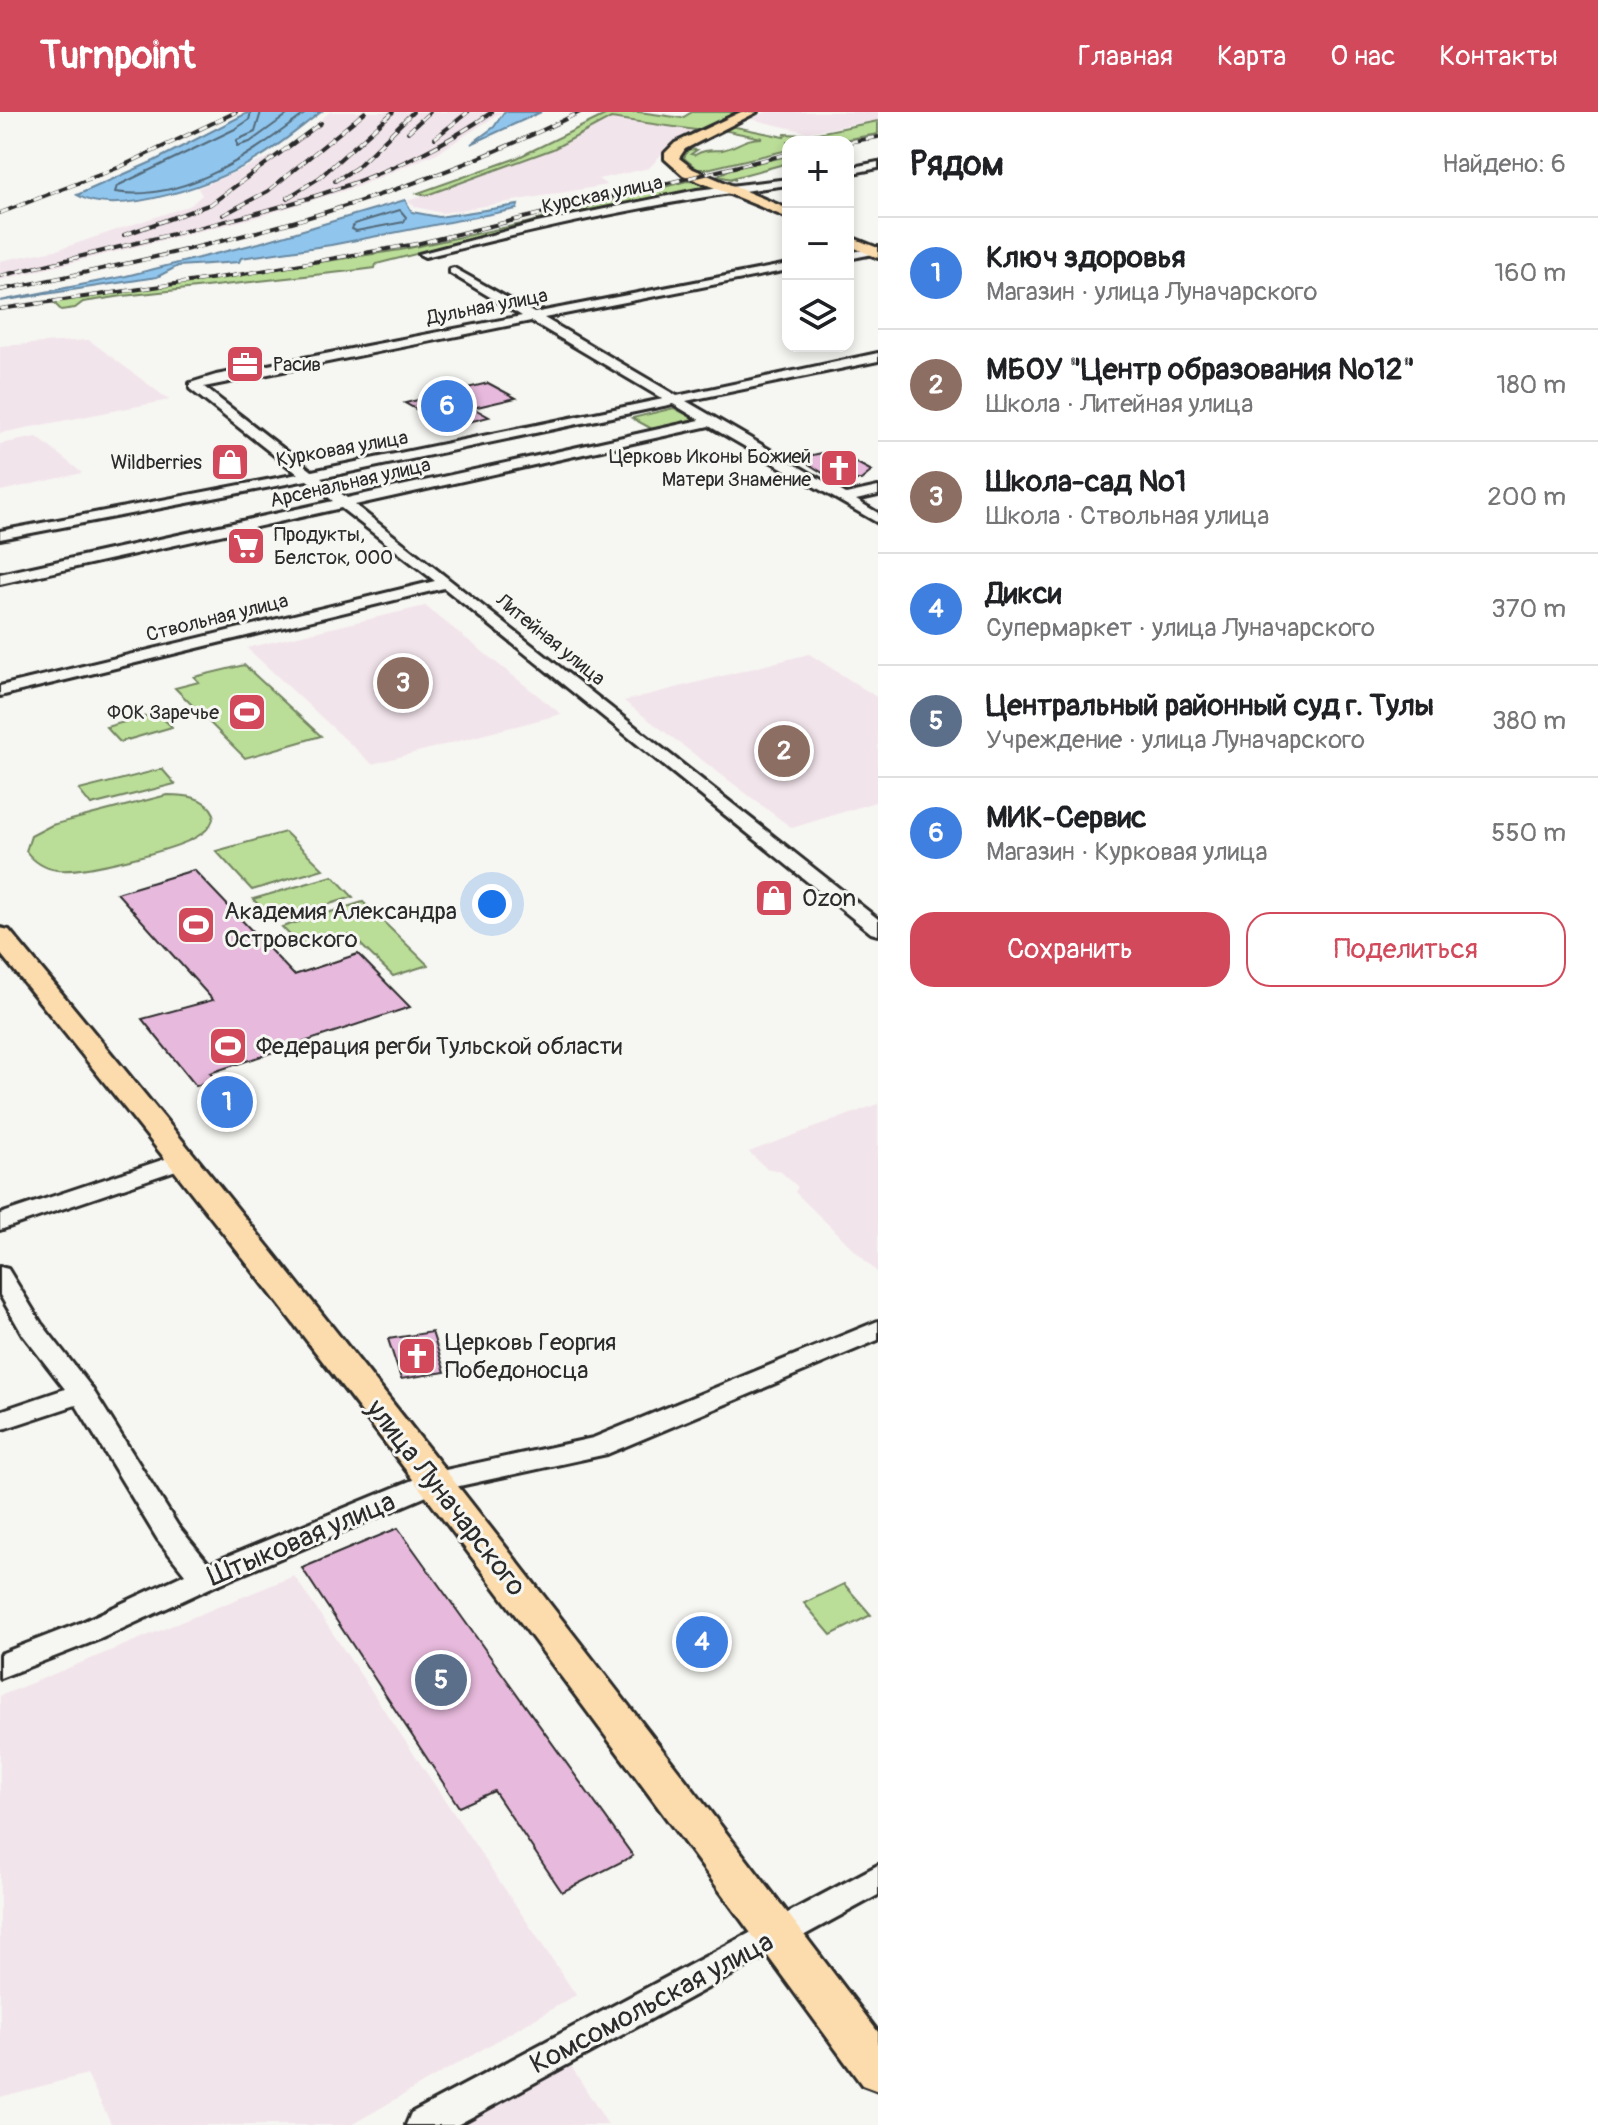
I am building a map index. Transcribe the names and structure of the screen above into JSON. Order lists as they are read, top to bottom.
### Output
{
  "streets": {
    "main road": ["улица Луначарского"],
    "street": [
      "Курская улица",
      "Дульная улица",
      "Курковая улица",
      "Арсенальная улица",
      "Ствольная улица",
      "Литейная улица",
      "Штыковая улица",
      "Комсомольская улица"
    ]
  },
  "crossings": [
    ["Дульная улица", "Литейная улица"],
    ["Курковая улица", "Литейная улица"],
    ["Арсенальная улица", "Литейная улица"],
    ["Ствольная улица", "Литейная улица"],
    ["улица Луначарского", "Штыковая улица"],
    ["улица Луначарского", "Комсомольская улица"]
  ],
  "places": {
    "office": ["Расив"],
    "shop": ["Wildberries", "Ozon"],
    "church": ["Церковь Иконы Божией Матери Знамение", "Церковь Георгия Победоносца"],
    "supermarket": ["Продукты, Белсток, ООО"],
    "sports": ["ФОК Заречье", "Академия Александра Островского", "Федерация регби Тульской области"]
  },
  "page": {
    "header": "Turnpoint",
    "nav": [
      "Главная",
      "Карта",
      "О нас",
      "Контакты"
    ],
    "heading": ["Рядом", "Найдено: 6"],
    "map_buttons": ["+", "−"],
    "list": [
      {
        "mark": "1",
        "name": "Ключ здоровья",
        "note": "Магазин · улица Луначарского",
        "value": "160 m"
      },
      {
        "mark": "2",
        "name": "МБОУ \"Центр образования №12\"",
        "note": "Школа · Литейная улица",
        "value": "180 m"
      },
      {
        "mark": "3",
        "name": "Школа-сад №1",
        "note": "Школа · Ствольная улица",
        "value": "200 m"
      },
      {
        "mark": "4",
        "name": "Дикси",
        "note": "Супермаркет · улица Луначарского",
        "value": "370 m"
      },
      {
        "mark": "5",
        "name": "Центральный районный суд г. Тулы",
        "note": "Учреждение · улица Луначарского",
        "value": "380 m"
      },
      {
        "mark": "6",
        "name": "МИК-Сервис",
        "note": "Магазин · Курковая улица",
        "value": "550 m"
      }
    ],
    "pins": [
      "6",
      "3",
      "2",
      "1",
      "4",
      "5"
    ],
    "buttons": ["Сохранить", "Поделиться"]
  }
}
